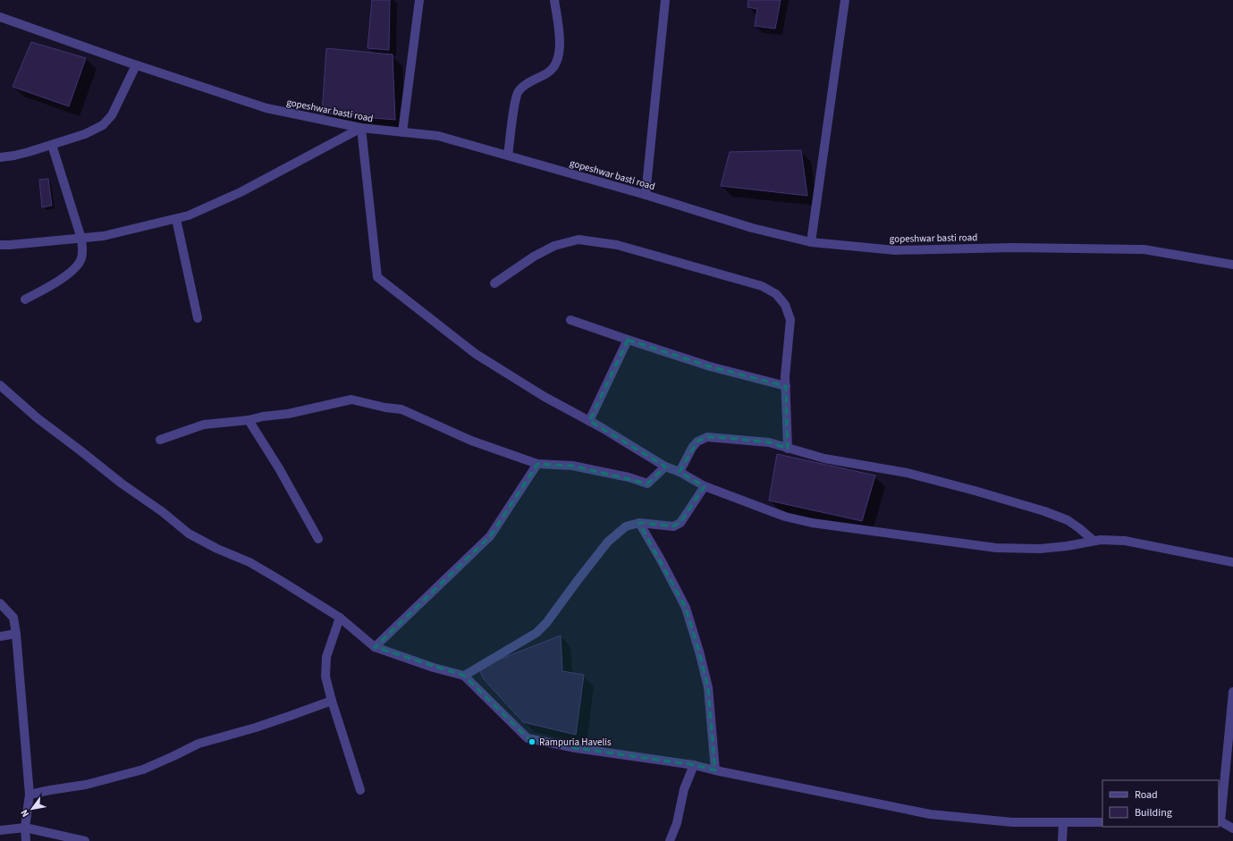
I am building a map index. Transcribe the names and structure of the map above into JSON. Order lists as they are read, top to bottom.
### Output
{
  "streets": {
    "street": ["gopeshwar basti road"]
  },
  "places": ["Rampuria Havelis"],
  "legend": ["Road", "Building"],
  "north": "bottom left"
}
